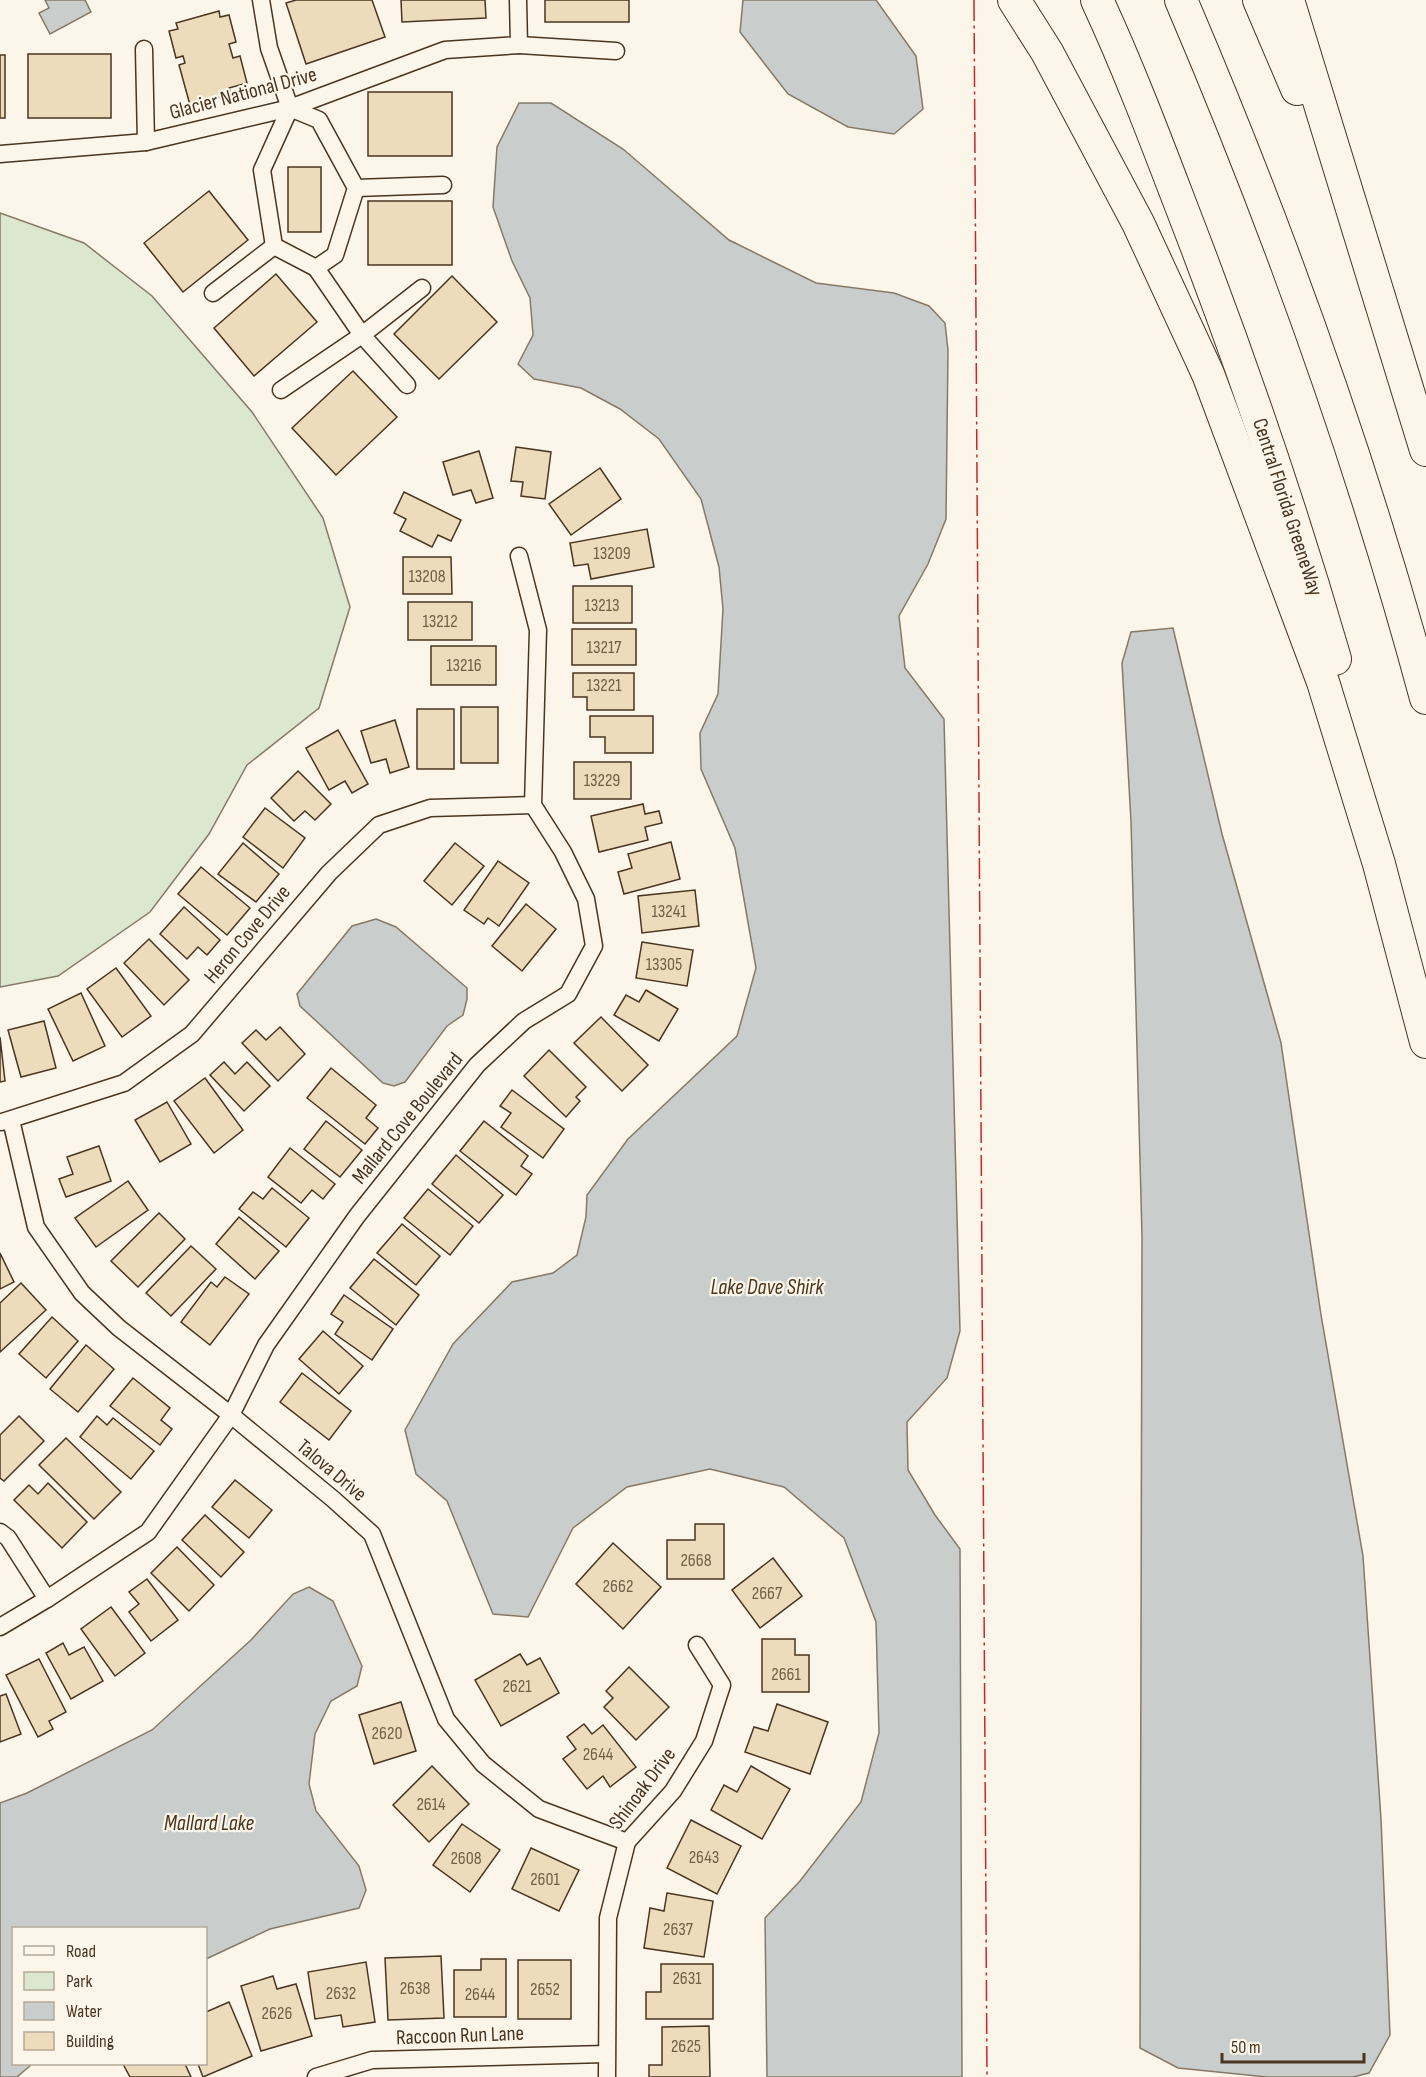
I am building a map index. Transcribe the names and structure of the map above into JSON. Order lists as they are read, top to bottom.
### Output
{
  "streets": {
    "highway": ["Central Florida GreeneWay"],
    "street": [
      "Glacier National Drive",
      "Heron Cove Drive",
      "Mallard Cove Boulevard",
      "Talova Drive",
      "Shinoak Drive",
      "Raccoon Run Lane"
    ]
  },
  "crossings": [
    ["Heron Cove Drive", "Mallard Cove Boulevard"],
    ["Heron Cove Drive", "Talova Drive"],
    ["Mallard Cove Boulevard", "Talova Drive"],
    ["Talova Drive", "Shinoak Drive"],
    ["Shinoak Drive", "Raccoon Run Lane"]
  ],
  "water": ["Lake Dave Shirk", "Mallard Lake"],
  "house_numbers": [
    "13209",
    "13208",
    "13213",
    "13212",
    "13217",
    "13216",
    "13221",
    "13229",
    "13241",
    "13305",
    "2668",
    "2662",
    "2667",
    "2661",
    "2621",
    "2620",
    "2644",
    "2614",
    "2643",
    "2608",
    "2601",
    "2637",
    "2631",
    "2638",
    "2652",
    "2632",
    "2644",
    "2626",
    "2625"
  ],
  "legend": [
    "Road",
    "Park",
    "Water",
    "Building"
  ],
  "scale_bar": "50 m"
}
